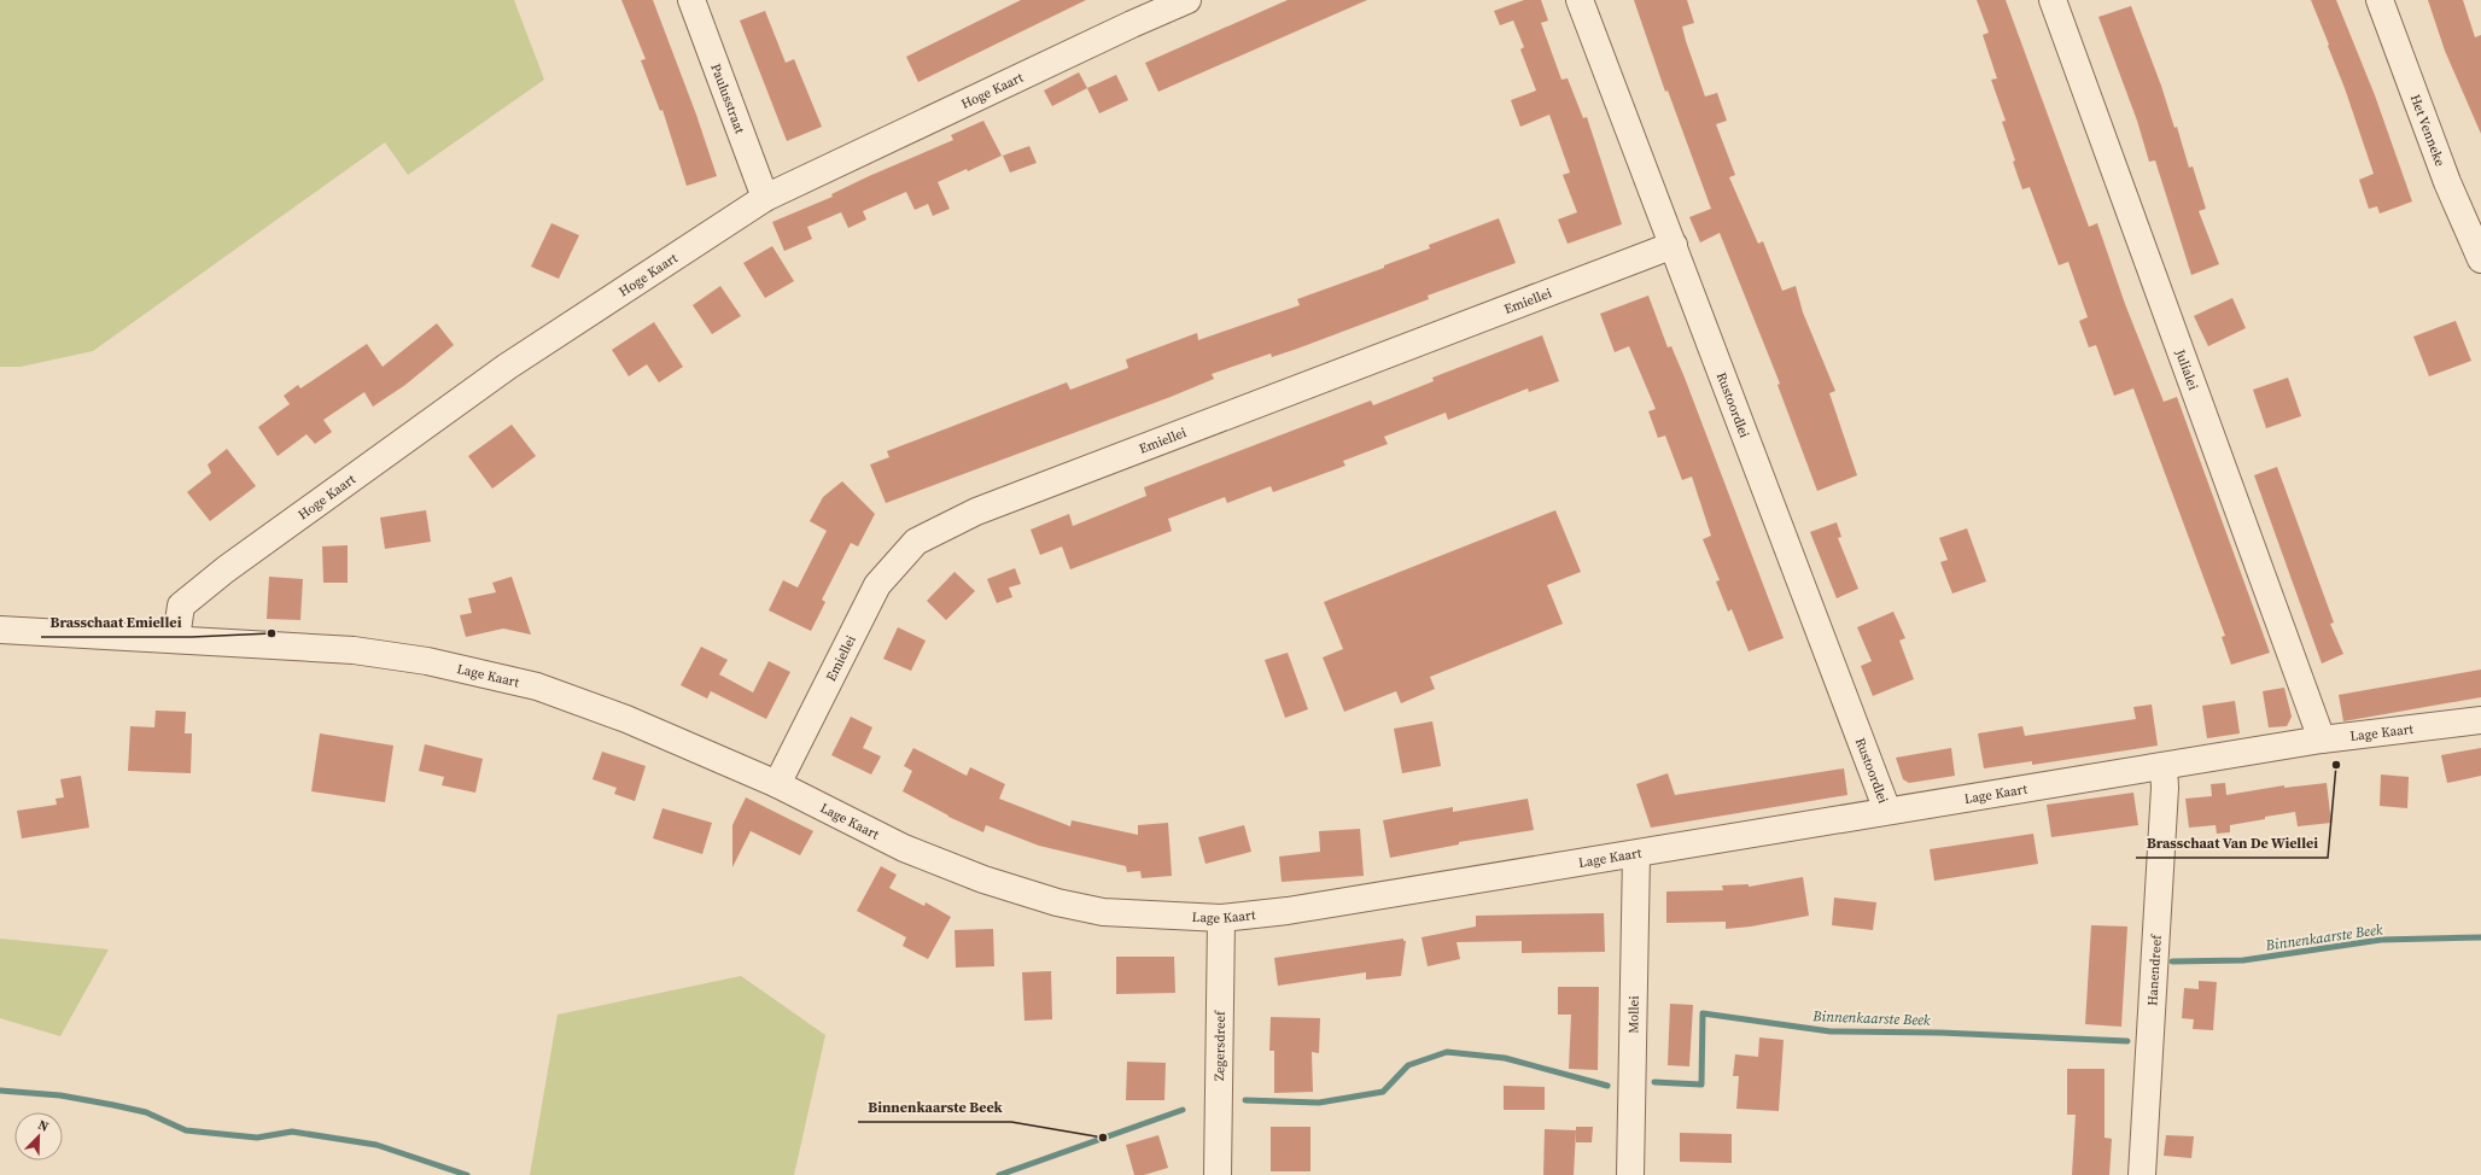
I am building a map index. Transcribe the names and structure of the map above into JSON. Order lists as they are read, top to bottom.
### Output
{
  "streets": {
    "street": [
      "Hoge Kaart",
      "Paulusstraat",
      "Het Venneke",
      "Emiellei",
      "Julialei",
      "Rustoordlei",
      "Lage Kaart",
      "Hanendreef",
      "Mollei",
      "Zegersdreef"
    ]
  },
  "crossings": [
    ["Hoge Kaart", "Paulusstraat"],
    ["Hoge Kaart", "Lage Kaart"],
    ["Emiellei", "Rustoordlei"],
    ["Emiellei", "Lage Kaart"],
    ["Julialei", "Lage Kaart"],
    ["Rustoordlei", "Lage Kaart"],
    ["Lage Kaart", "Hanendreef"],
    ["Lage Kaart", "Mollei"],
    ["Lage Kaart", "Zegersdreef"]
  ],
  "water": ["Binnenkaarste Beek"],
  "places": ["Brasschaat Emiellei", "Brasschaat Van De Wiellei", "Binnenkaarste Beek"],
  "north": "top right"
}
